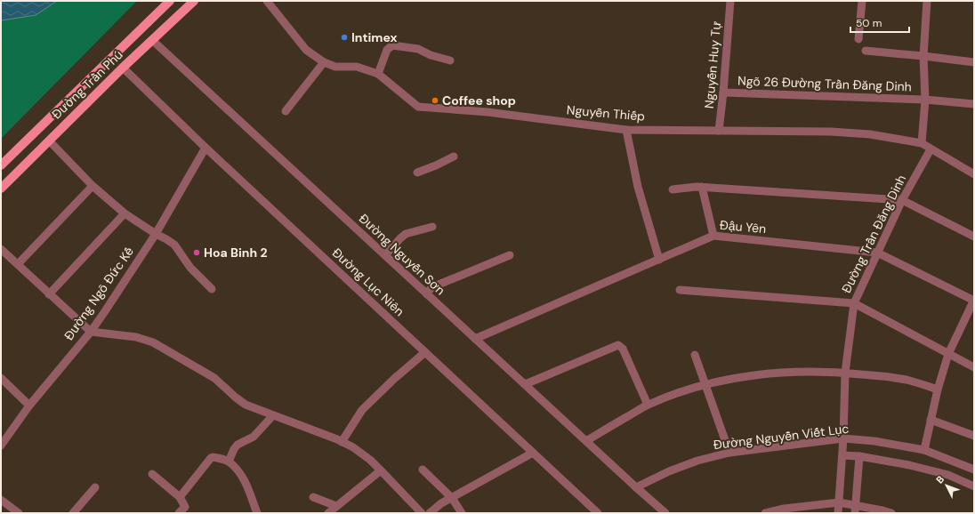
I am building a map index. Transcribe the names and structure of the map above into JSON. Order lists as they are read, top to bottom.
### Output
{
  "streets": {
    "main road": ["Đường Trần Phú"],
    "street": [
      "Nguyễn Huy Tự",
      "Ngõ 26 Đường Trần Đăng Dinh",
      "Nguyễn Thiếp",
      "Đậu Yên",
      "Đường Trần Đăng Dinh",
      "Đường Nguyễn Sơn",
      "Đường Lục Niên",
      "Đường Ngô Đức Kế",
      "Đường Nguyễn Viết Lục"
    ]
  },
  "crossings": [
    ["Nguyễn Huy Tự", "Ngõ 26 Đường Trần Đăng Dinh"],
    ["Nguyễn Huy Tự", "Nguyễn Thiếp"],
    ["Đường Trần Phú", "Đường Nguyễn Sơn"],
    ["Đường Trần Phú", "Đường Lục Niên"],
    ["Nguyễn Thiếp", "Đường Trần Đăng Dinh"],
    ["Đậu Yên", "Đường Trần Đăng Dinh"],
    ["Đậu Yên", "Đường Nguyễn Sơn"],
    ["Đường Trần Đăng Dinh", "Đường Nguyễn Viết Lục"],
    ["Đường Nguyễn Sơn", "Đường Nguyễn Viết Lục"],
    ["Đường Lục Niên", "Đường Ngô Đức Kế"]
  ],
  "places": ["Intimex", "Coffee shop", "Hoa Binh 2"],
  "scale_bar": "50 m",
  "north": "top left"
}
